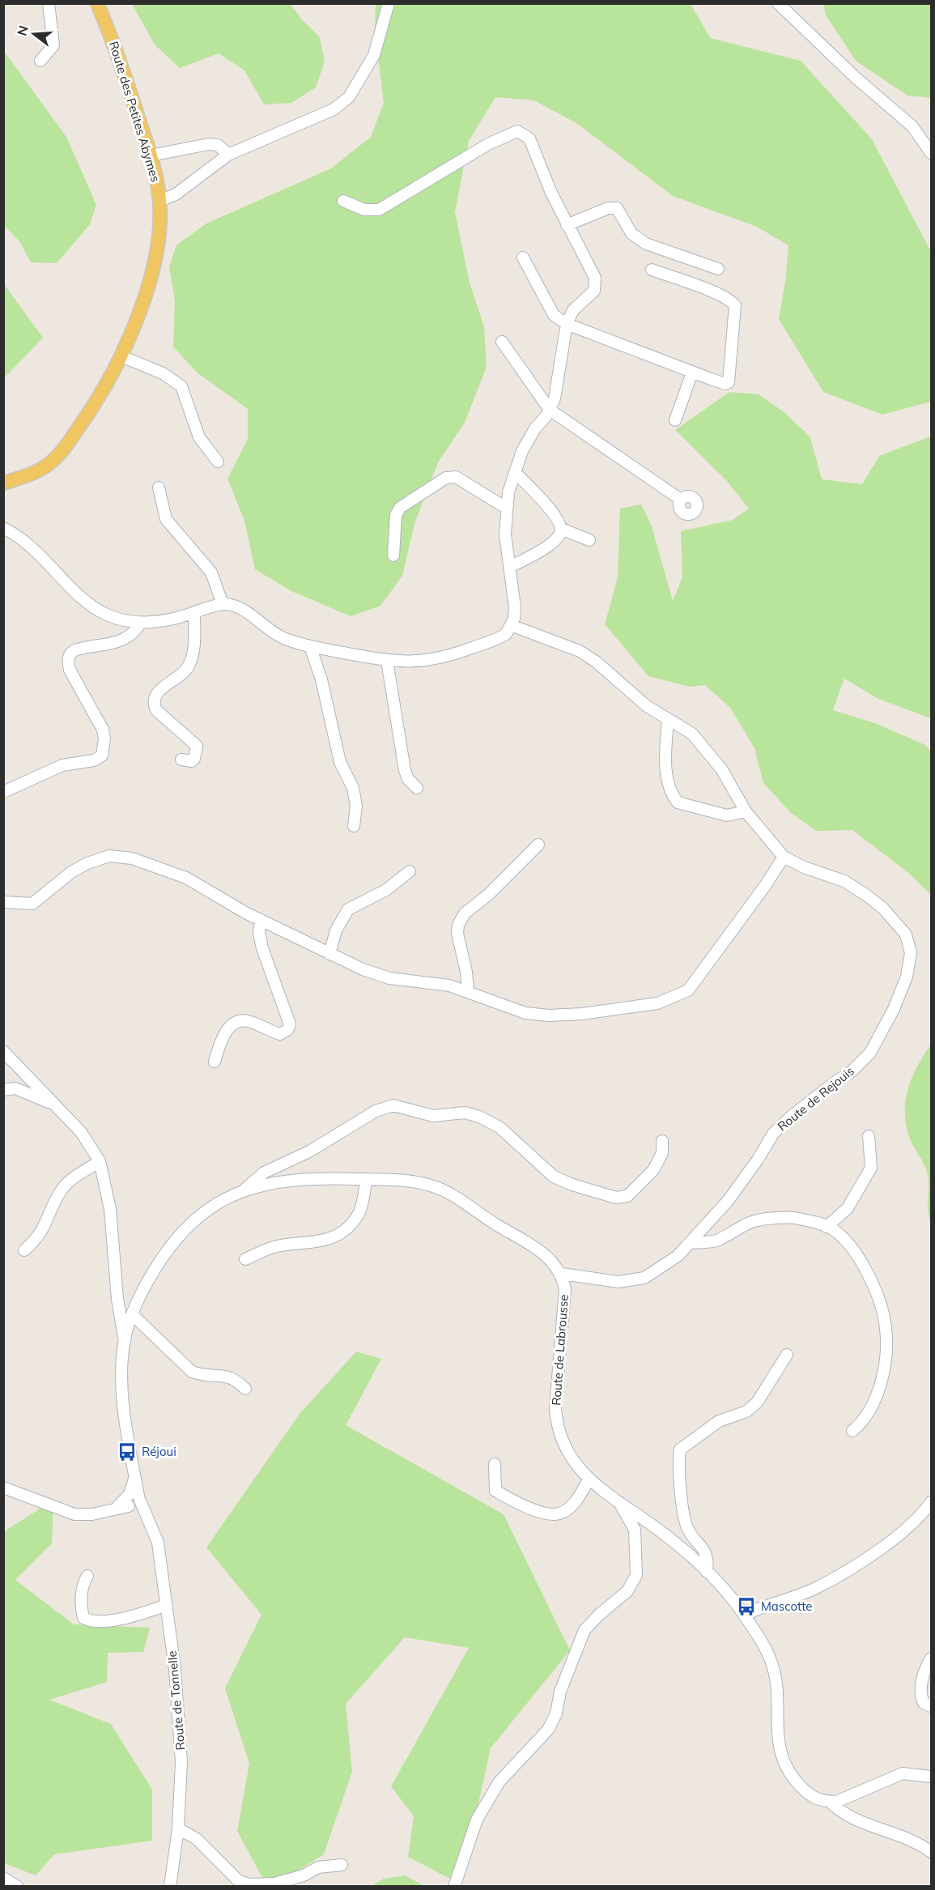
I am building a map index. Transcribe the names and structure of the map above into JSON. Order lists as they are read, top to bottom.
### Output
{
  "streets": {
    "main road": ["Route des Petites Abymes"],
    "street": ["Route de Rejouis", "Route de Labrousse", "Route de Tonnelle"]
  },
  "crossings": [
    ["Route de Rejouis", "Route de Labrousse"]
  ],
  "places": {
    "bus stop": ["Réjoui", "Mascotte"]
  },
  "north": "left"
}
